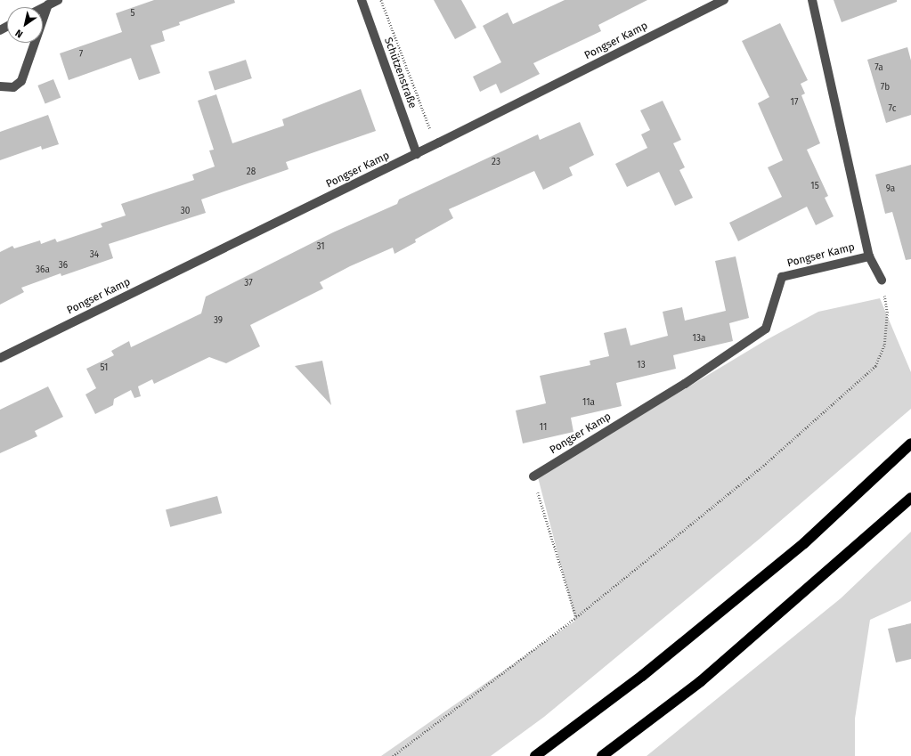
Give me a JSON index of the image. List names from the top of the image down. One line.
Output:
{"streets":{"street":["Pongser Kamp","Schützenstraße"]},"crossings":[["Pongser Kamp","Schützenstraße"]],"house_numbers":["5","7","7a","7b","17","7c","23","28","15","9a","30","31","34","36","36a","37","39","13a","13","51","11a","11"],"north":"bottom left"}
